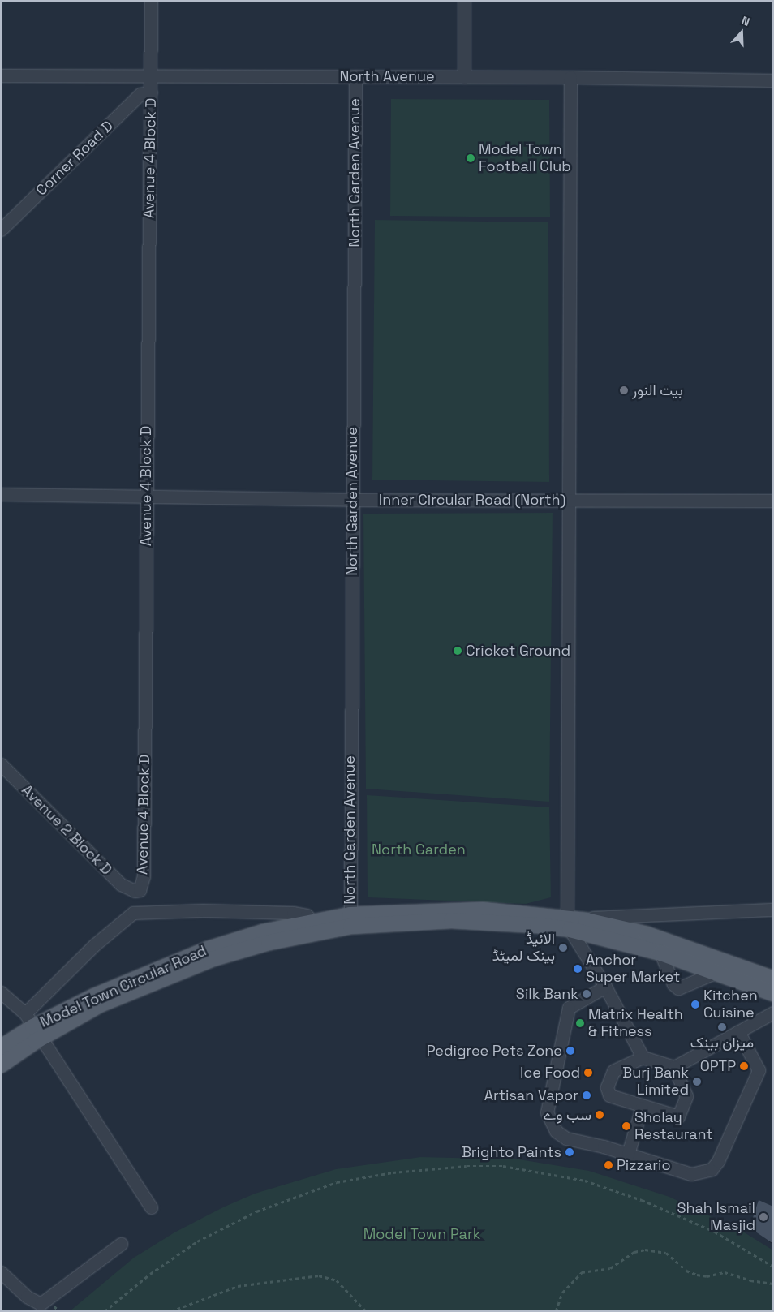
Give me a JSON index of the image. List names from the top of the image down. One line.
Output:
{"streets":{"main road":["Model Town Circular Road"],"street":["North Avenue","Corner Road D","Avenue 4 Block D","North Garden Avenue","Inner Circular Road (North)","Avenue 2 Block D"]},"crossings":[["North Avenue","Avenue 4 Block D"],["North Avenue","North Garden Avenue"],["Corner Road D","Avenue 4 Block D"],["Avenue 4 Block D","Inner Circular Road (North)"],["Avenue 4 Block D","Avenue 2 Block D"],["North Garden Avenue","Inner Circular Road (North)"],["North Garden Avenue","Model Town Circular Road"]],"parks":["North Garden","Model Town Park"],"places":["Model Town Football Club","بیت النور","Cricket Ground","الائیڈ بینک لمیٹڈ","Anchor Super Market","Silk Bank","Kitchen Cuisine","Matrix Health & Fitness","میزان بینک","Pedigree Pets Zone","OPTP","Ice Food","Burj Bank Limited","Artisan Vapor","سب وے","Sholay Restaurant","Brighto Paints","Pizzario","Shah Ismail Masjid"],"north":"top"}
